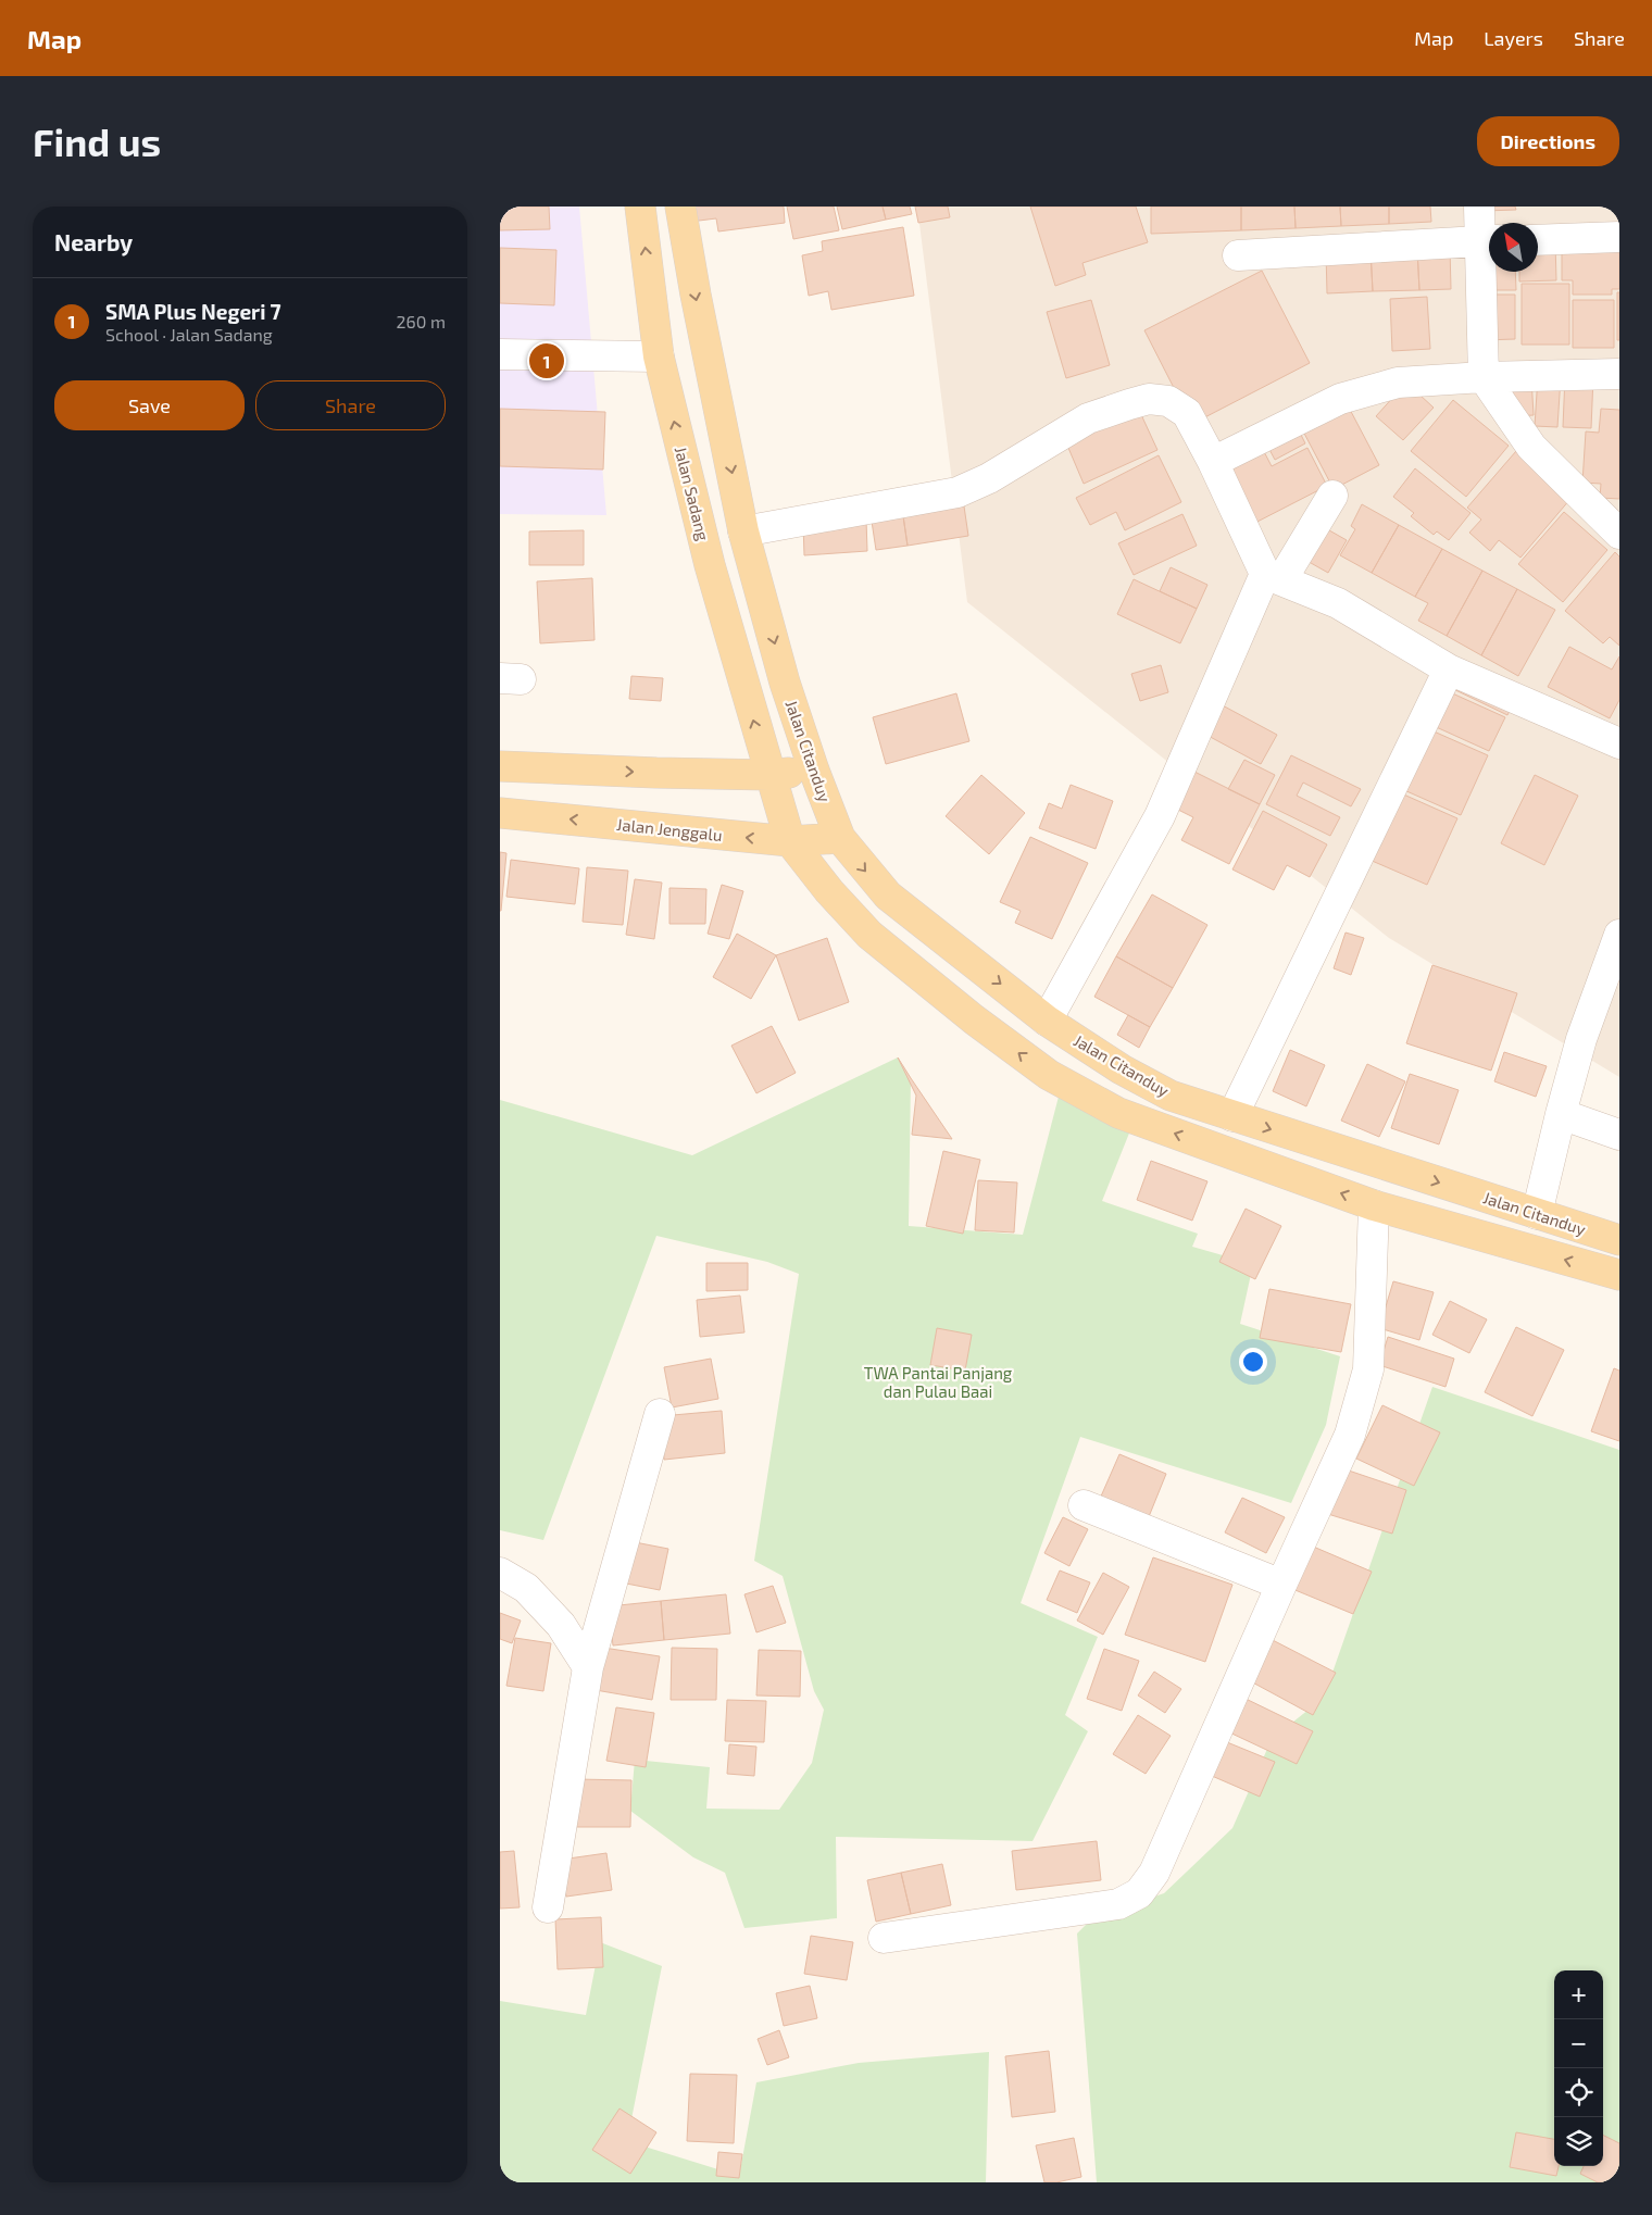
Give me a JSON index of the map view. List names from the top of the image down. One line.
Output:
{"streets":{"main road":["Jalan Sadang","Jalan Citanduy","Jalan Jenggalu"]},"crossings":[["Jalan Citanduy","Jalan Jenggalu"]],"one_way":["Jalan Sadang"],"parks":["TWA Pantai Panjang dan Pulau Baai"],"north":"top left","page":{"header":"Map","nav":["Map","Layers","Share"],"buttons":["Directions",["Save","Share"]],"title":"Find us","heading":"Nearby","list":[{"mark":"1","name":"SMA Plus Negeri 7","note":"School · Jalan Sadang","value":"260 m"}],"pins":"1","map_buttons":["+","−"]}}
